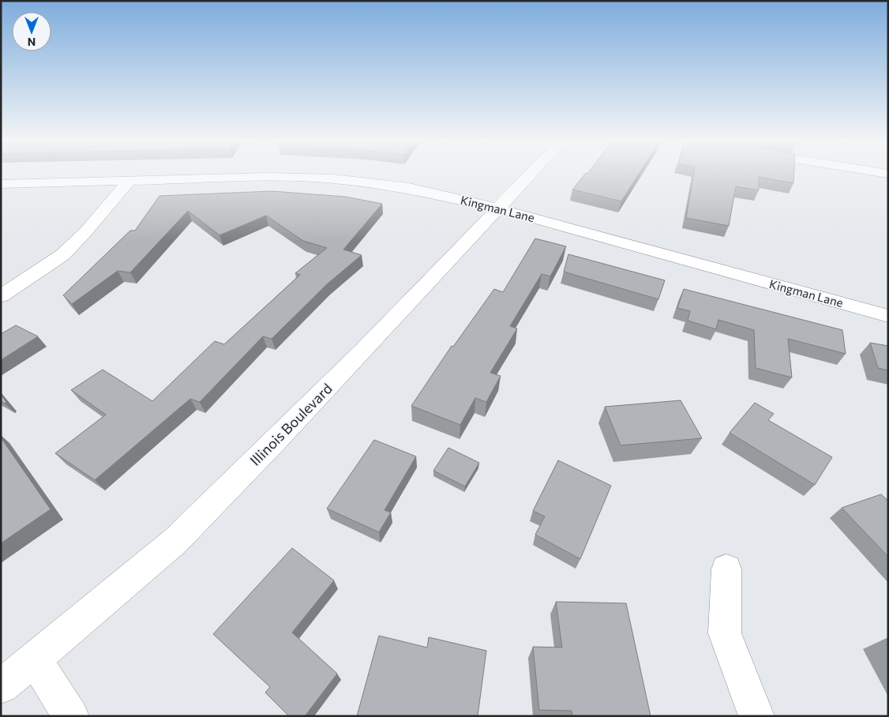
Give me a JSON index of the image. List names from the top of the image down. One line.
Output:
{"streets":{"street":["Kingman Lane","Illinois Boulevard"]},"crossings":[["Kingman Lane","Illinois Boulevard"]],"north":"bottom"}
